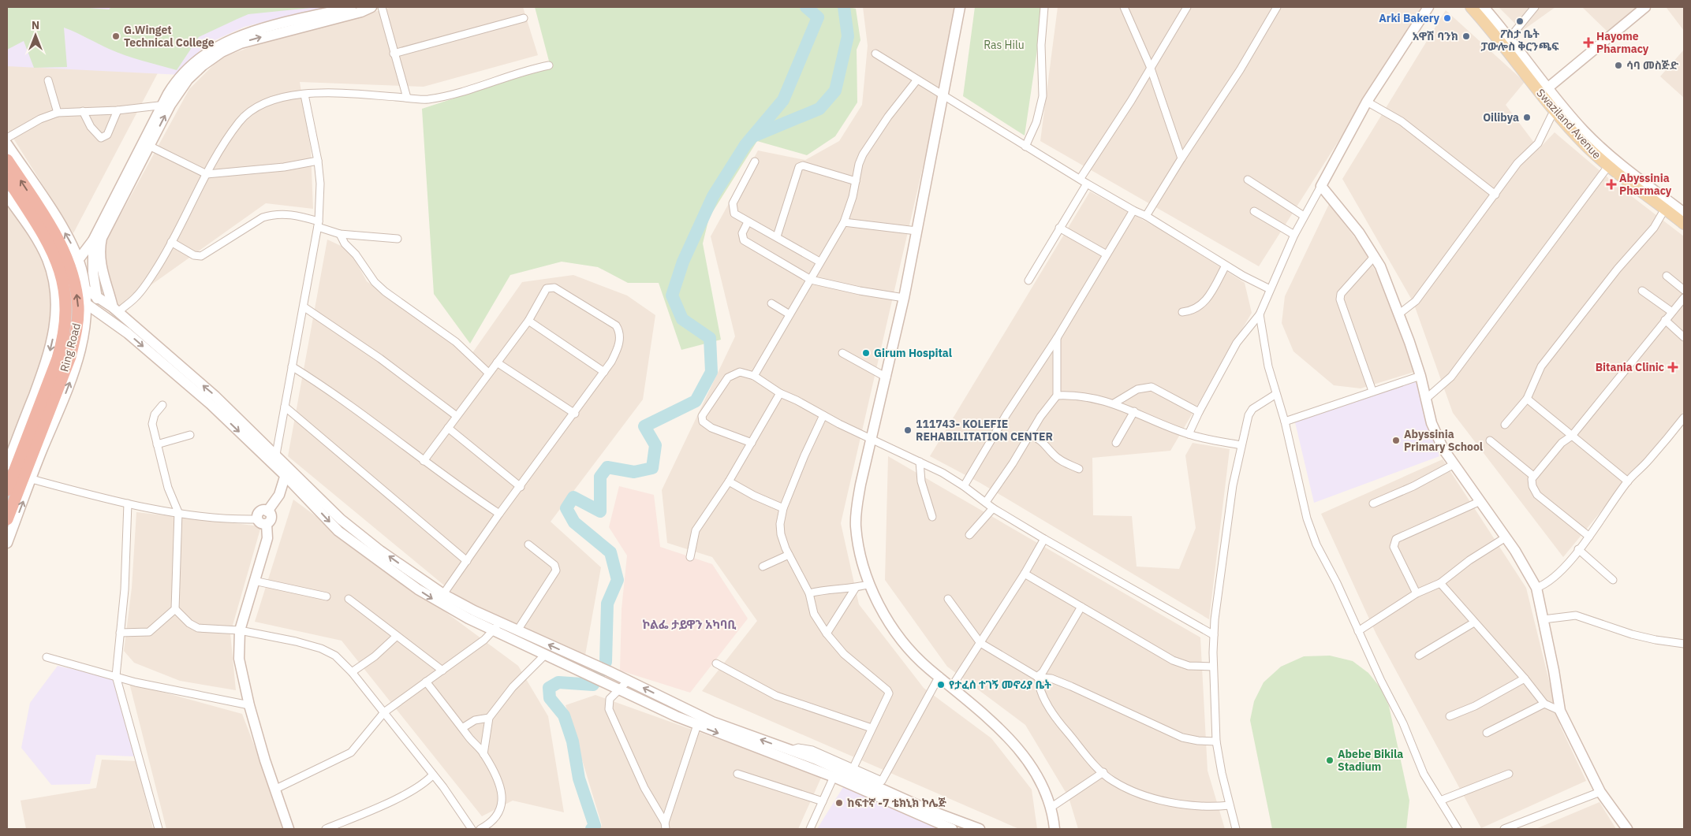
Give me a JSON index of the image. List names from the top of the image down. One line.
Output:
{"streets":{"highway":["Ring Road"],"main road":["Swaziland Avenue"]},"districts":["ኮልፌ ታይዋን አካባቢ"],"parks":["Ras Hilu"],"places":{"other":["Arki Bakery","ፖስታ ቤት ፓውሎስ ቅርንጫፍ","G.Winget Technical College","አዋሽ ባንክ","ሳባ መስጅድ","Oilibya","Girum Hospital","111743- KOLEFIE REHABILITATION CENTER","Abyssinia Primary School","የታፈሰ ተገኝ መኖሪያ ቤት","Abebe Bikila Stadium","ከፍተኛ -7 ቴክኒክ ኮሌጅ"],"health":["Hayome Pharmacy","Abyssinia Pharmacy","Bitania Clinic"]},"north":"top"}
